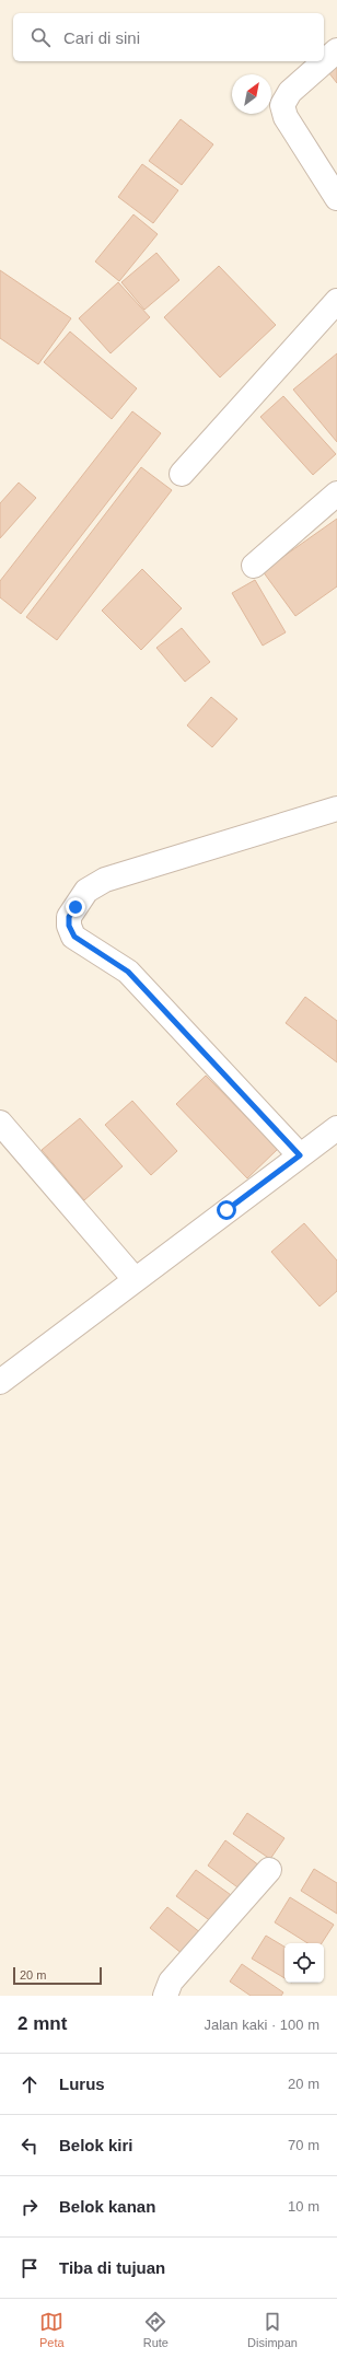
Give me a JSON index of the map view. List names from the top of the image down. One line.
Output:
{"scale_bar":"20 m","north":"top right","page":{"search":"Cari di sini","scale":"20 m","heading":["2 mnt","Jalan kaki · 100 m"],"list":[["Lurus","20 m"],["Belok kiri","70 m"],["Belok kanan","10 m"],"Tiba di tujuan"],"nav":["Peta","Rute","Disimpan"]}}
